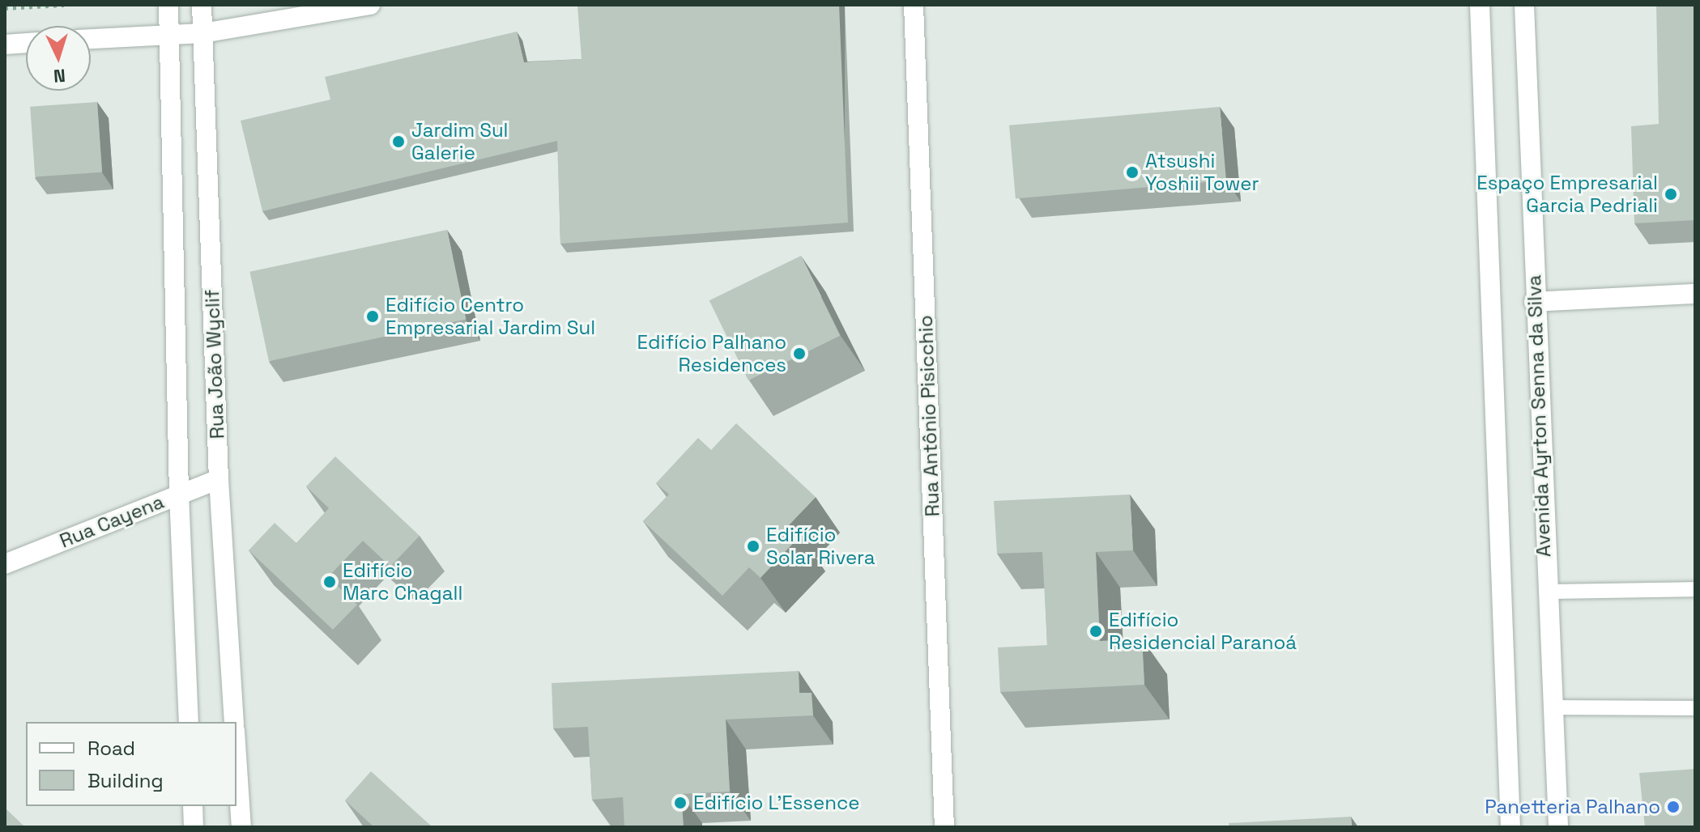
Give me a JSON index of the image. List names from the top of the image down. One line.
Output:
{"streets":{"street":["Rua João Wyclif","Rua Antônio Pisicchio","Avenida Ayrton Senna da Silva","Rua Cayena"]},"crossings":[["Rua João Wyclif","Rua Cayena"]],"places":["Jardim Sul Galerie","Atsushi Yoshii Tower","Espaço Empresarial Garcia Pedriali","Edifício Centro Empresarial Jardim Sul","Edifício Palhano Residences","Edifício Solar Rivera","Edifício Marc Chagall","Edifício Residencial Paranoá","Edifício L'Essence","Panetteria Palhano"],"legend":["Road","Building"],"north":"bottom"}
